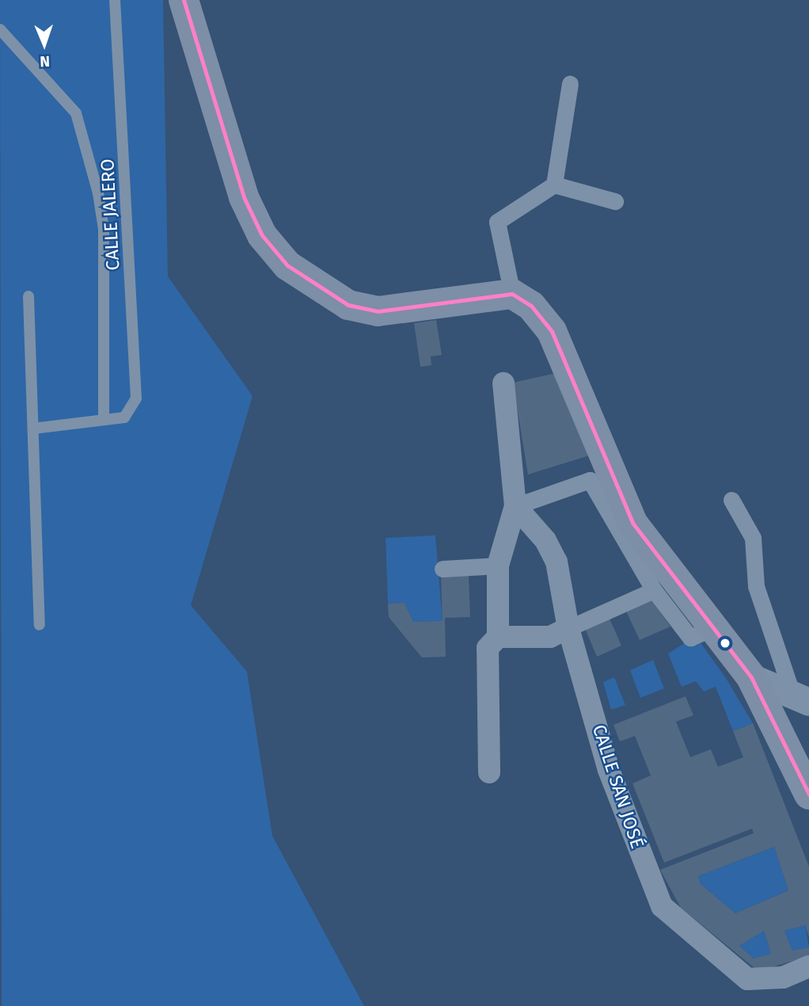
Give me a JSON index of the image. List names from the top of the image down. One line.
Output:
{"streets":{"street":["CALLE SAN JOSÉ"],"lane":["CALLE JALERO"]},"north":"bottom"}
